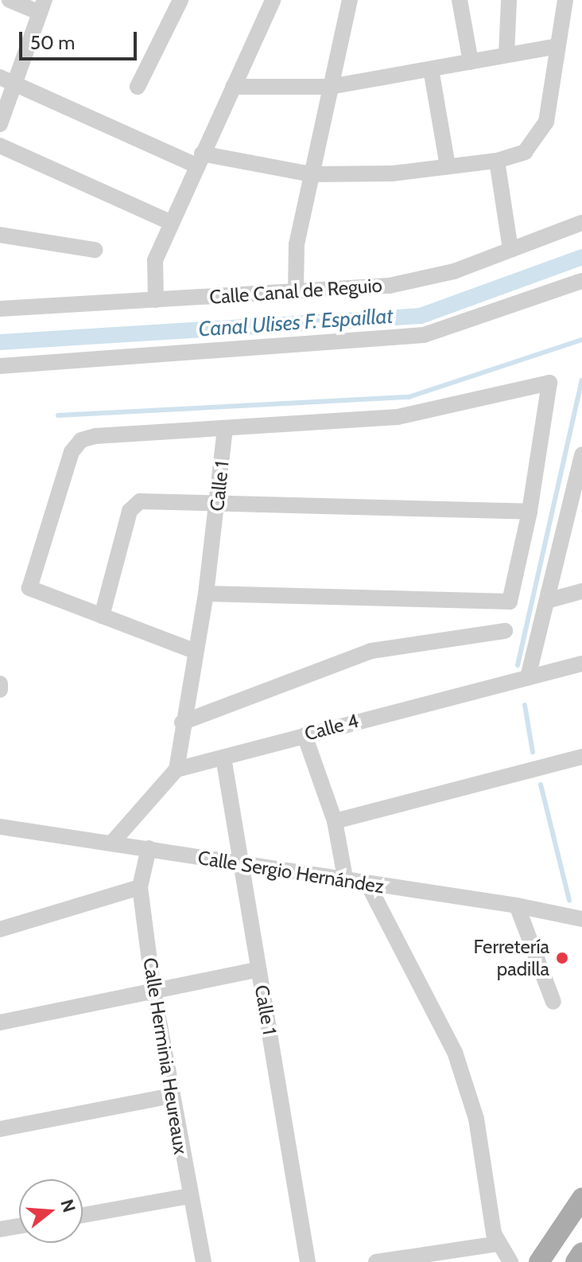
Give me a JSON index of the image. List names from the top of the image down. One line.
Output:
{"streets":{"street":["Calle Canal de Reguio","Calle 1","Calle 4","Calle Sergio Hernández","Calle Herminia Heureaux"]},"crossings":[["Calle 1","Calle 4"],["Calle 1","Calle Sergio Hernández"],["Calle Sergio Hernández","Calle Herminia Heureaux"]],"water":["Canal Ulises F. Espaillat"],"places":["Ferretería padilla"],"scale_bar":"50 m","north":"right"}
